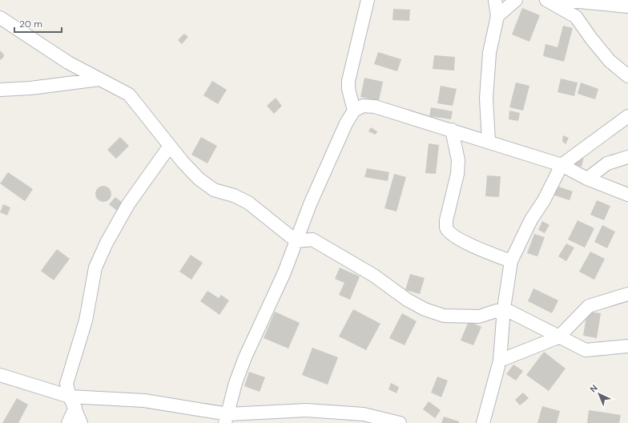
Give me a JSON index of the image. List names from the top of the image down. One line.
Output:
{"scale_bar":"20 m","north":"top left"}
